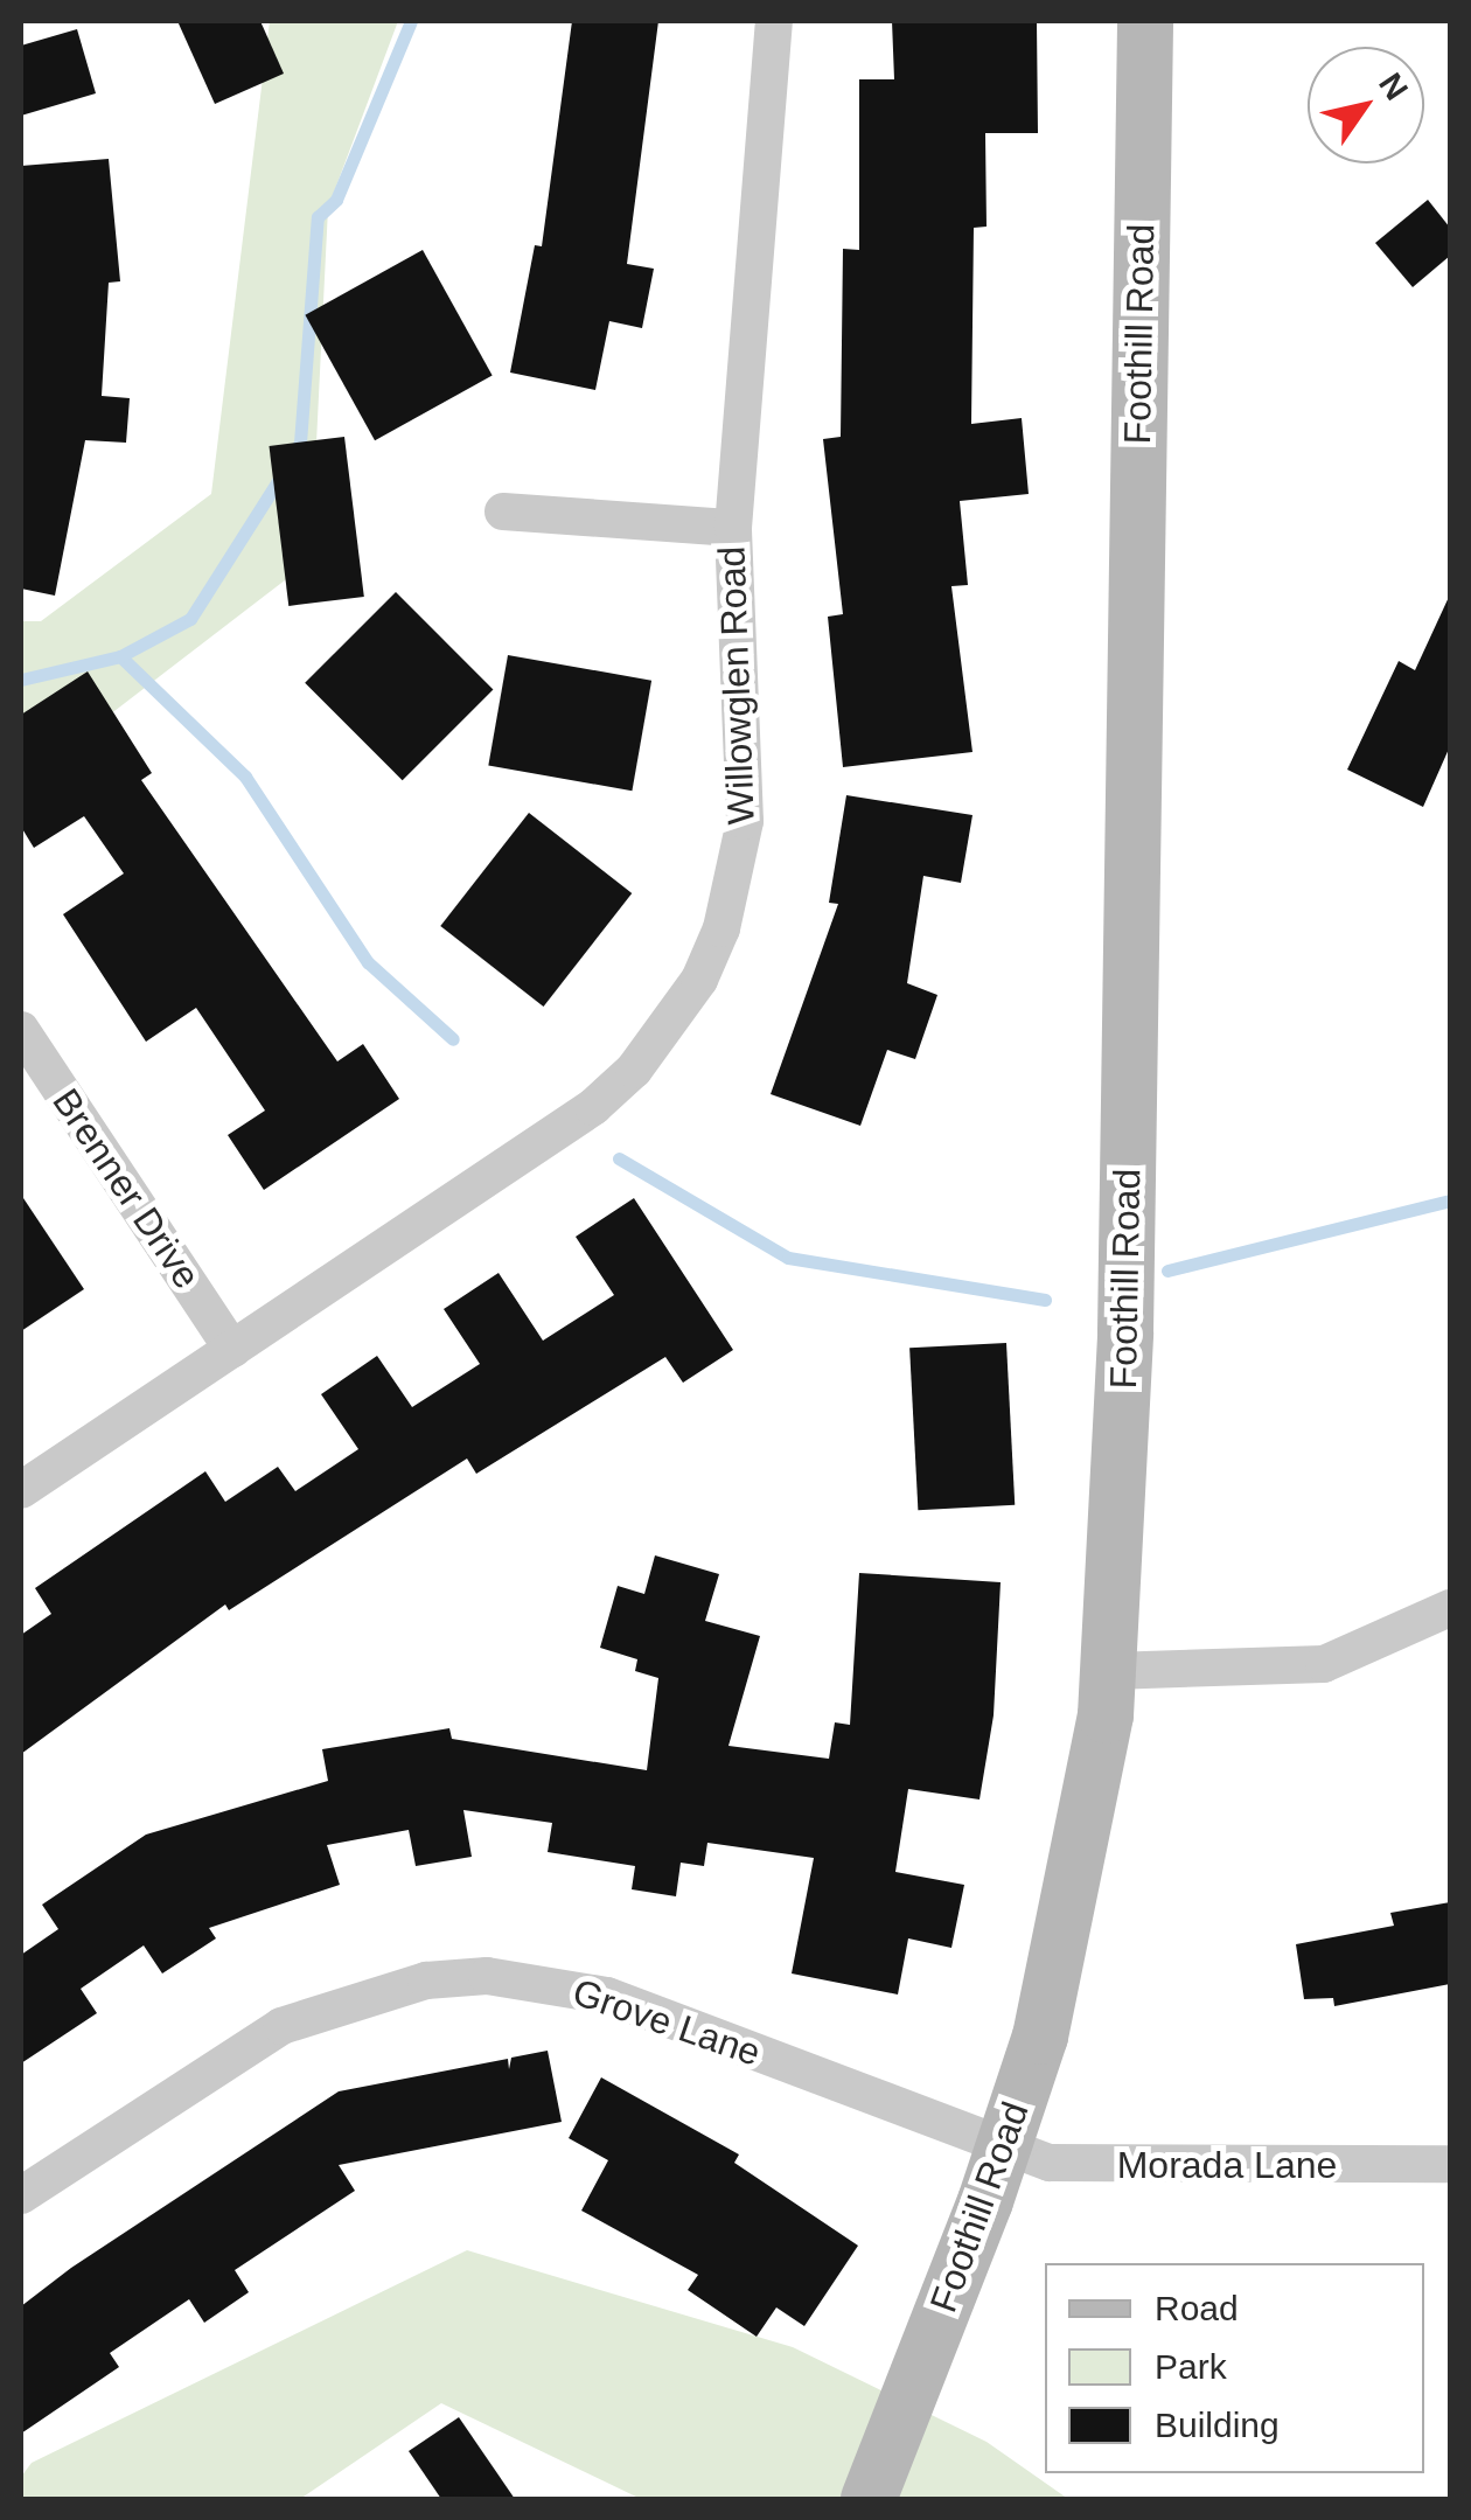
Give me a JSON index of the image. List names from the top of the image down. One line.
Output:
{"streets":{"main road":["Foothill Road"],"street":["Willowglen Road","Brenner Drive","Grove Lane","Morada Lane"]},"crossings":[["Foothill Road","Grove Lane"],["Foothill Road","Morada Lane"],["Willowglen Road","Brenner Drive"],["Grove Lane","Morada Lane"]],"legend":["Road","Park","Building"],"north":"top right"}
